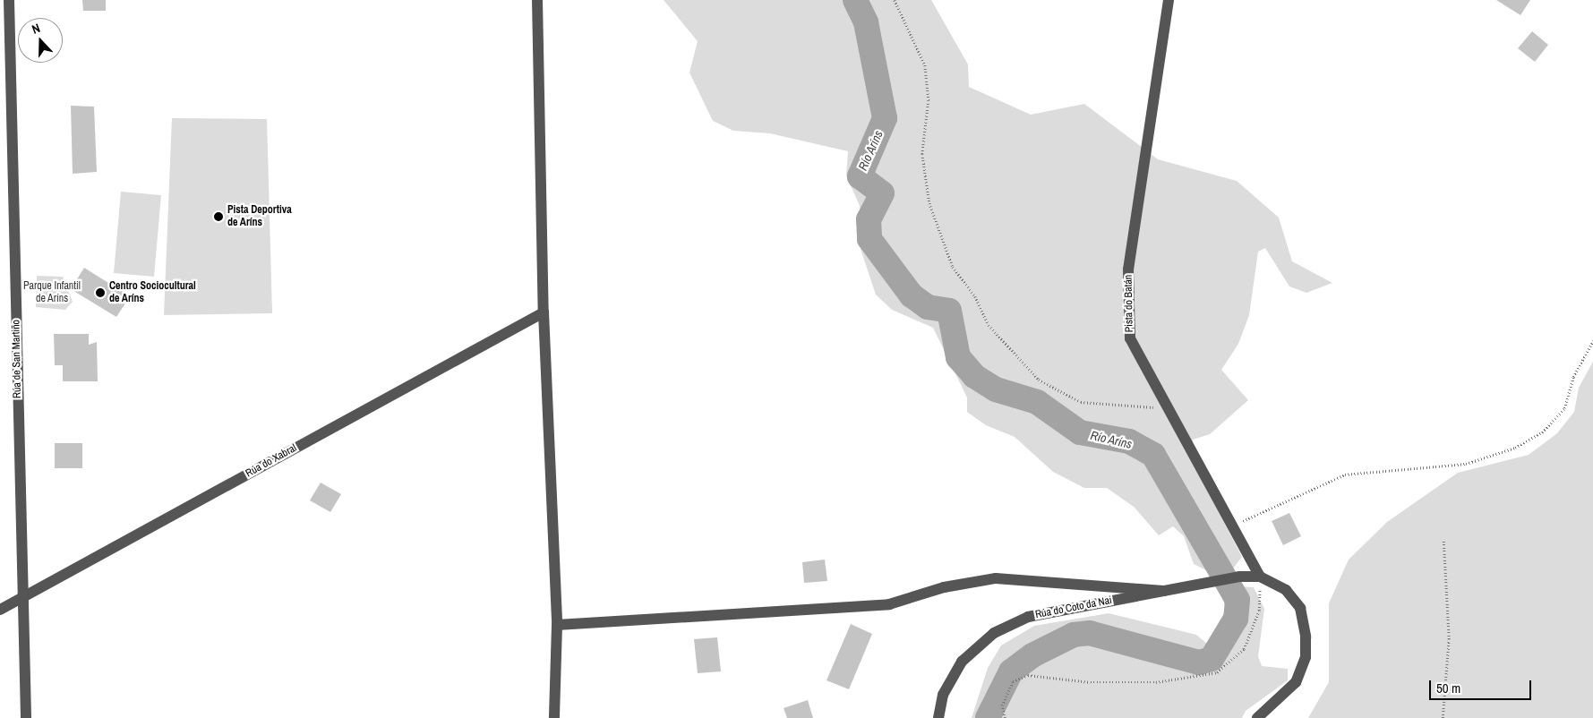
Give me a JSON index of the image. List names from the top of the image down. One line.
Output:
{"streets":{"street":["Pista do Batán","Rúa de San Martiño","Rúa do Xabral","Rúa do Coto da Nai"]},"crossings":[["Pista do Batán","Rúa do Coto da Nai"],["Rúa de San Martiño","Rúa do Xabral"]],"water":["Río Aríns"],"parks":["Parque Infantil de Aríns"],"places":["Pista Deportiva de Aríns","Centro Sociocultural de Aríns"],"scale_bar":"50 m","north":"top"}
